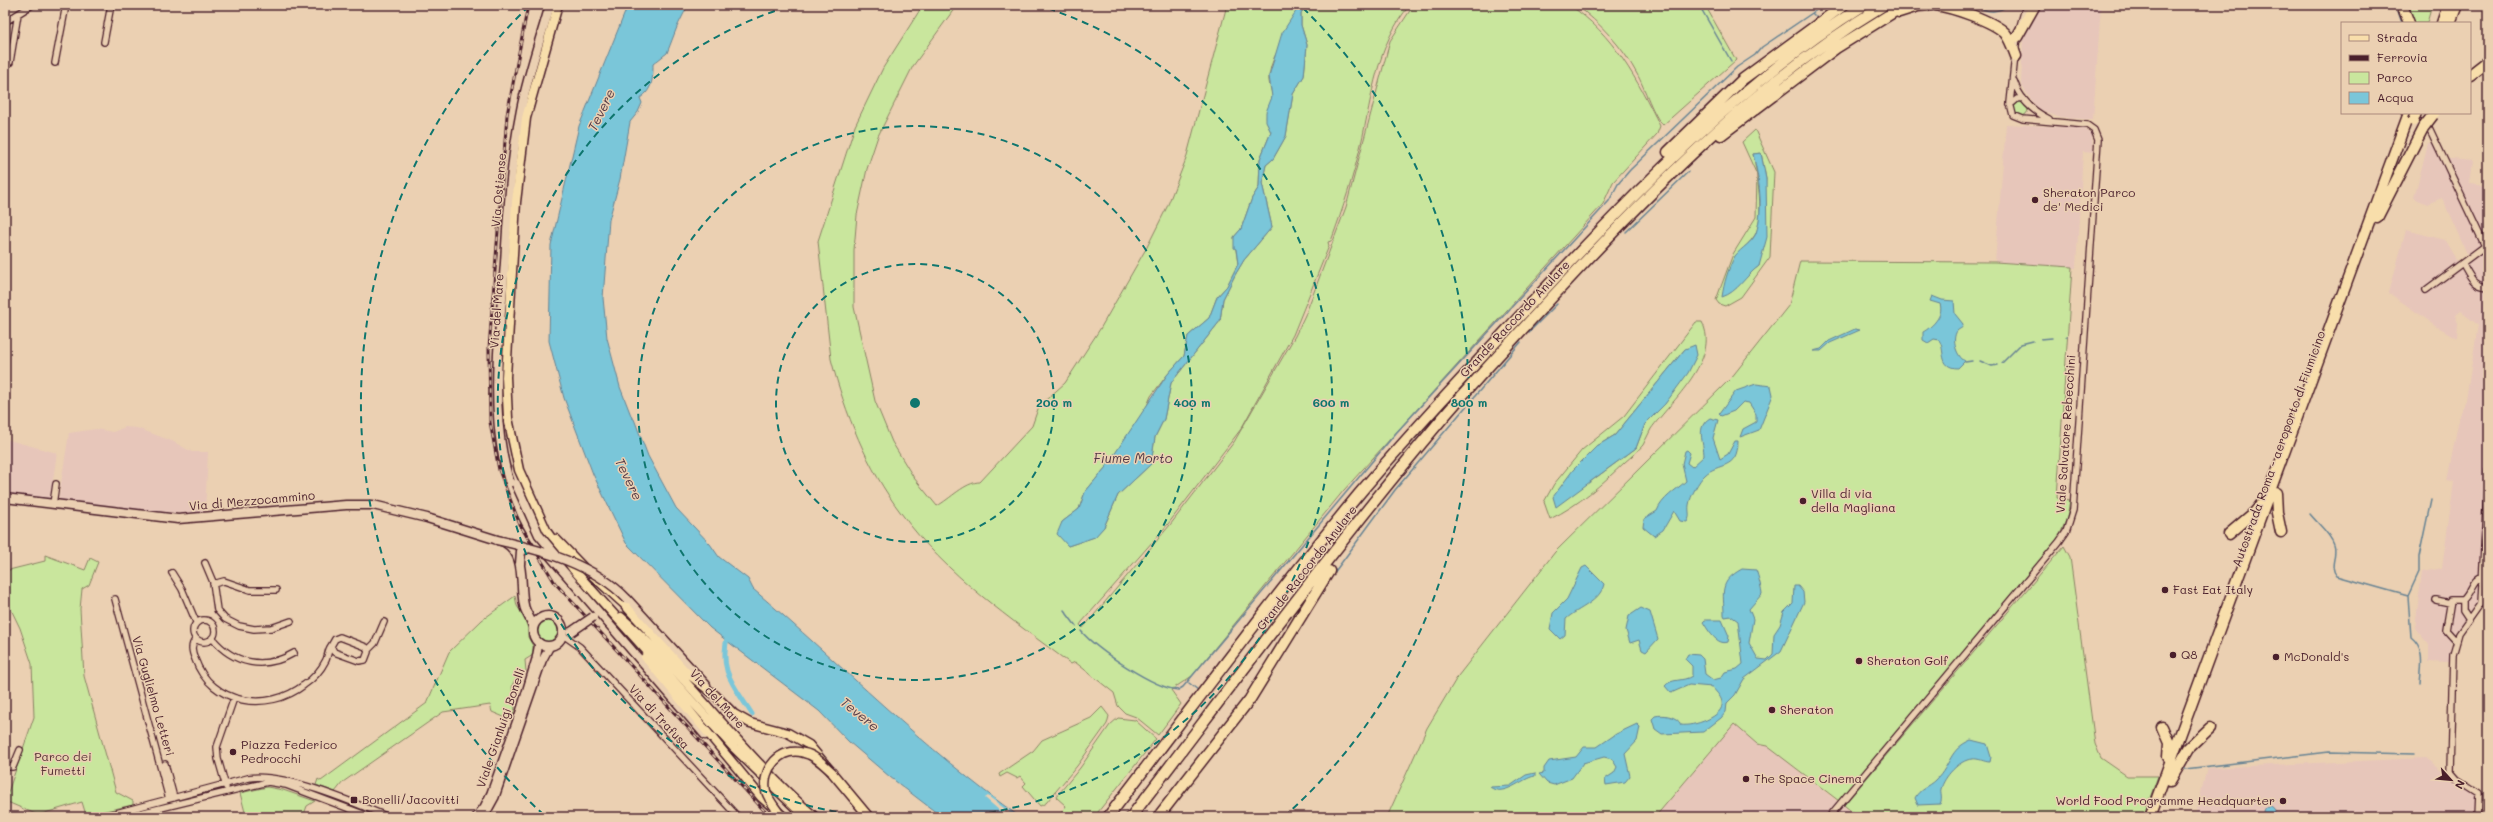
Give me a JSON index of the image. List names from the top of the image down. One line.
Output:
{"streets":{"highway":["Grande Raccordo Anulare","Autostrada Roma - aeroporto di Fiumicino"],"main road":["Via Ostiense","Via del Mare","Via di Mezzocammino"],"street":["Viale Salvatore Rebecchini","Via Guglielmo Letteri","Via di Trafusa","Viale Gianluigi Bonelli"]},"crossings":[["Via di Mezzocammino","Via di Trafusa"],["Via di Mezzocammino","Viale Gianluigi Bonelli"],["Via di Trafusa","Viale Gianluigi Bonelli"]],"water":["Tevere","Fiume Morto"],"parks":["Parco dei Fumetti"],"places":{"other":["Sheraton Parco de' Medici","Villa di via della Magliana","Fast Eat Italy","Q8","McDonald's","Sheraton Golf","Sheraton","Piazza Federico Pedrocchi","The Space Cinema","World Food Programme Headquarter"],"transit":["Bonelli/Jacovitti"]},"legend":["Strada","Ferrovia","Parco","Acqua"],"north":"bottom right","rings":["200 m","400 m","600 m","800 m"]}
